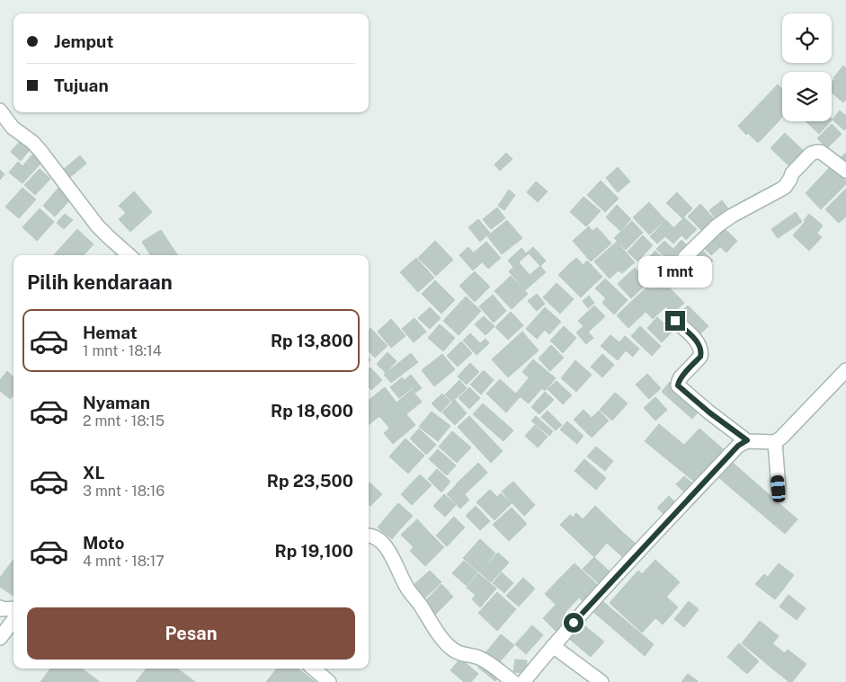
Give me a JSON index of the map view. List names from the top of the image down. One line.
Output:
{"page":{"banner":["Jemput","Tujuan"],"heading":"Pilih kendaraan","bubble":"1 mnt","list":[{"name":"Hemat","note":"1 mnt · 18:14","value":"Rp 13,800"},{"name":"Nyaman","note":"2 mnt · 18:15","value":"Rp 18,600"},{"name":"XL","note":"3 mnt · 18:16","value":"Rp 23,500"},{"name":"Moto","note":"4 mnt · 18:17","value":"Rp 19,100"}],"buttons":"Pesan"}}
